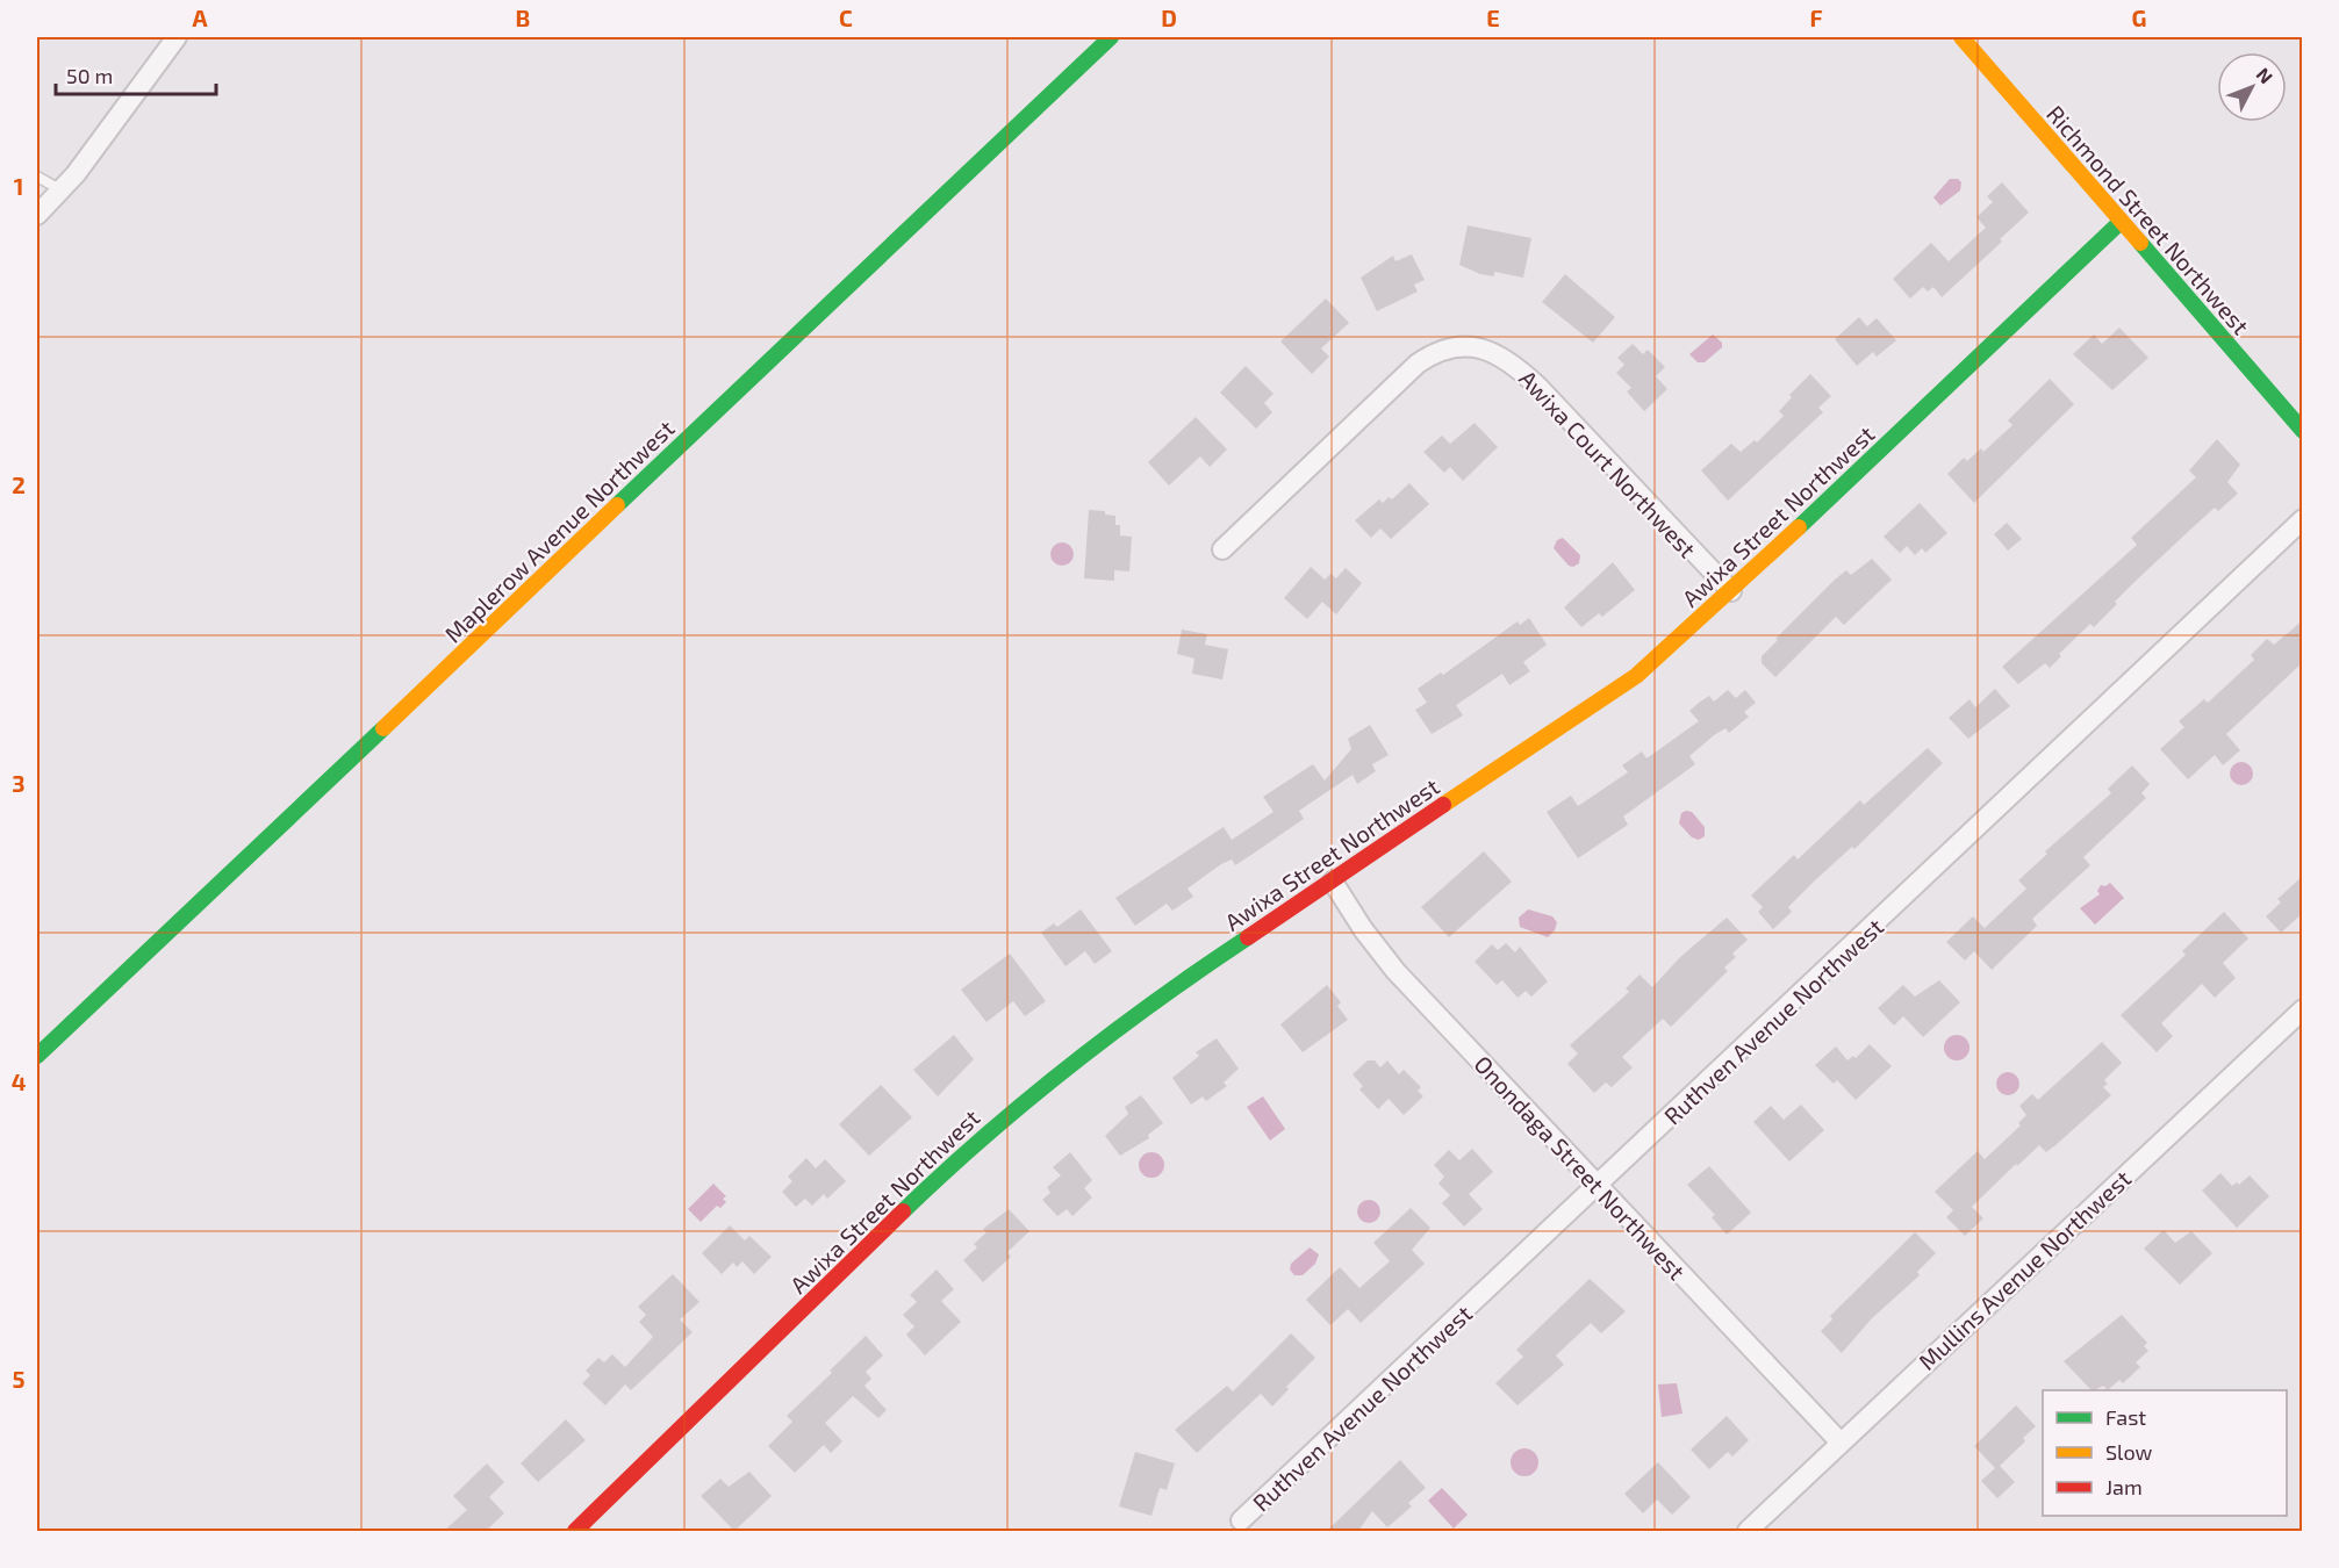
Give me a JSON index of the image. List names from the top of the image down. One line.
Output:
{"streets":{"street":["Richmond Street Northwest","Awixa Court Northwest","Awixa Street Northwest","Maplerow Avenue Northwest","Ruthven Avenue Northwest","Onondaga Street Northwest","Mullins Avenue Northwest"]},"crossings":[["Richmond Street Northwest","Awixa Street Northwest"],["Awixa Court Northwest","Awixa Street Northwest"],["Awixa Street Northwest","Onondaga Street Northwest"],["Ruthven Avenue Northwest","Onondaga Street Northwest"],["Onondaga Street Northwest","Mullins Avenue Northwest"]],"legend":["Fast","Slow","Jam"],"scale_bar":"50 m","north":"top right","grid":{"columns":["A","B","C","D","E","F","G"],"rows":["1","2","3","4","5"]}}
